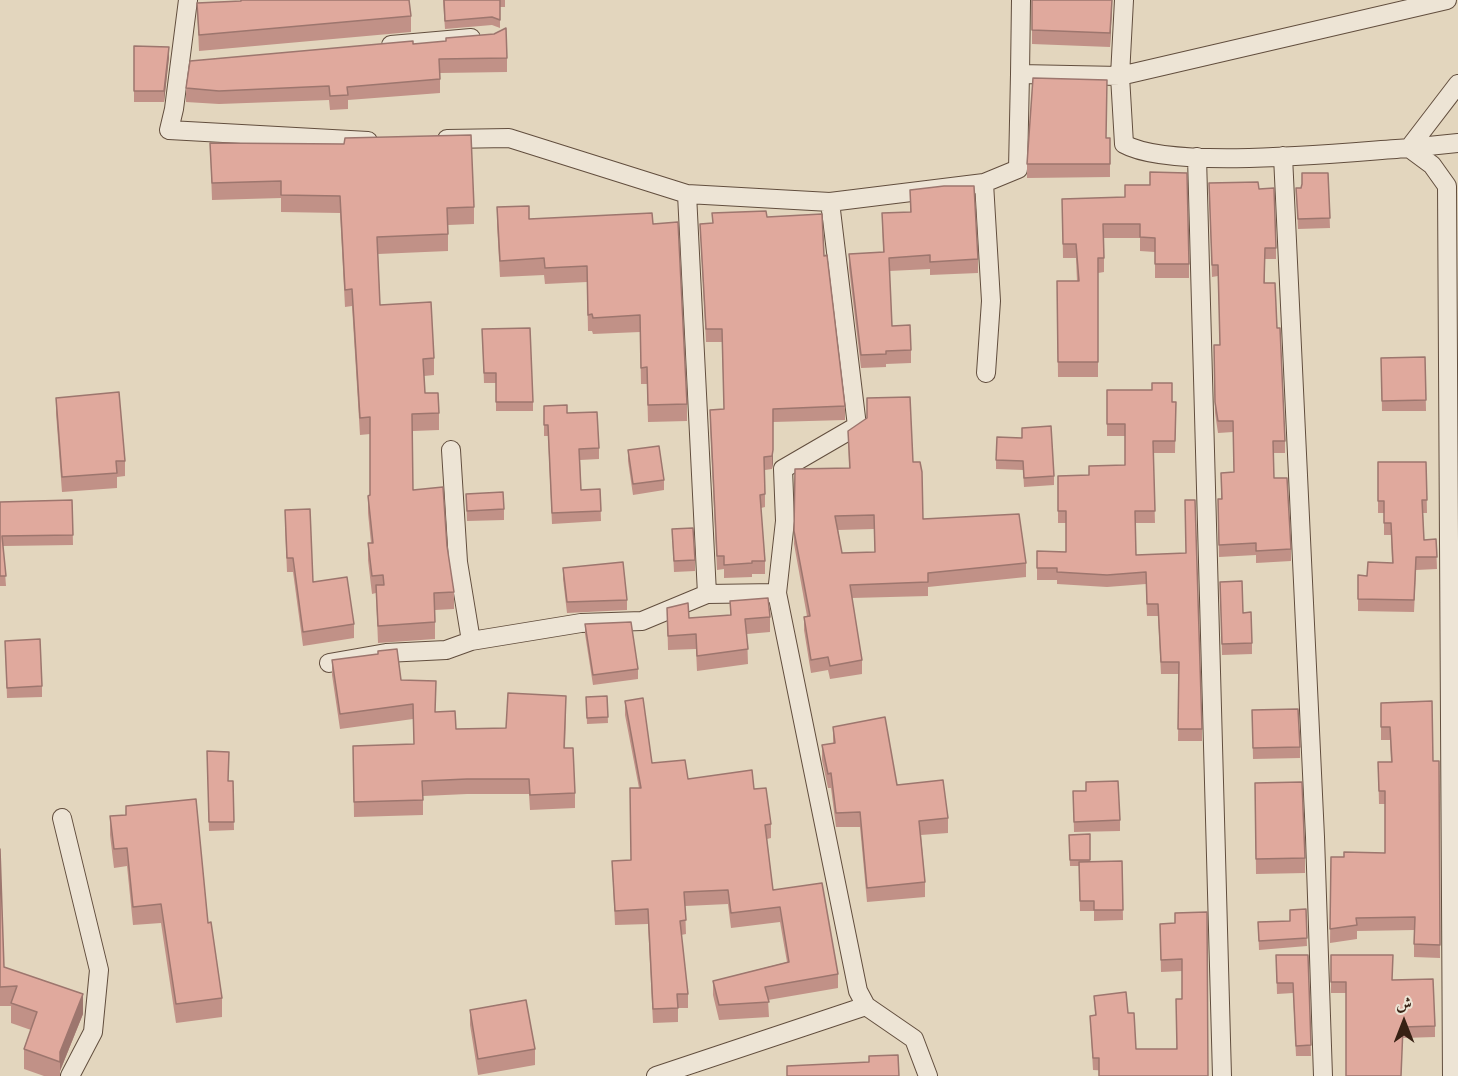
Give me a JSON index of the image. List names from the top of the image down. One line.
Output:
{"north":"top"}
